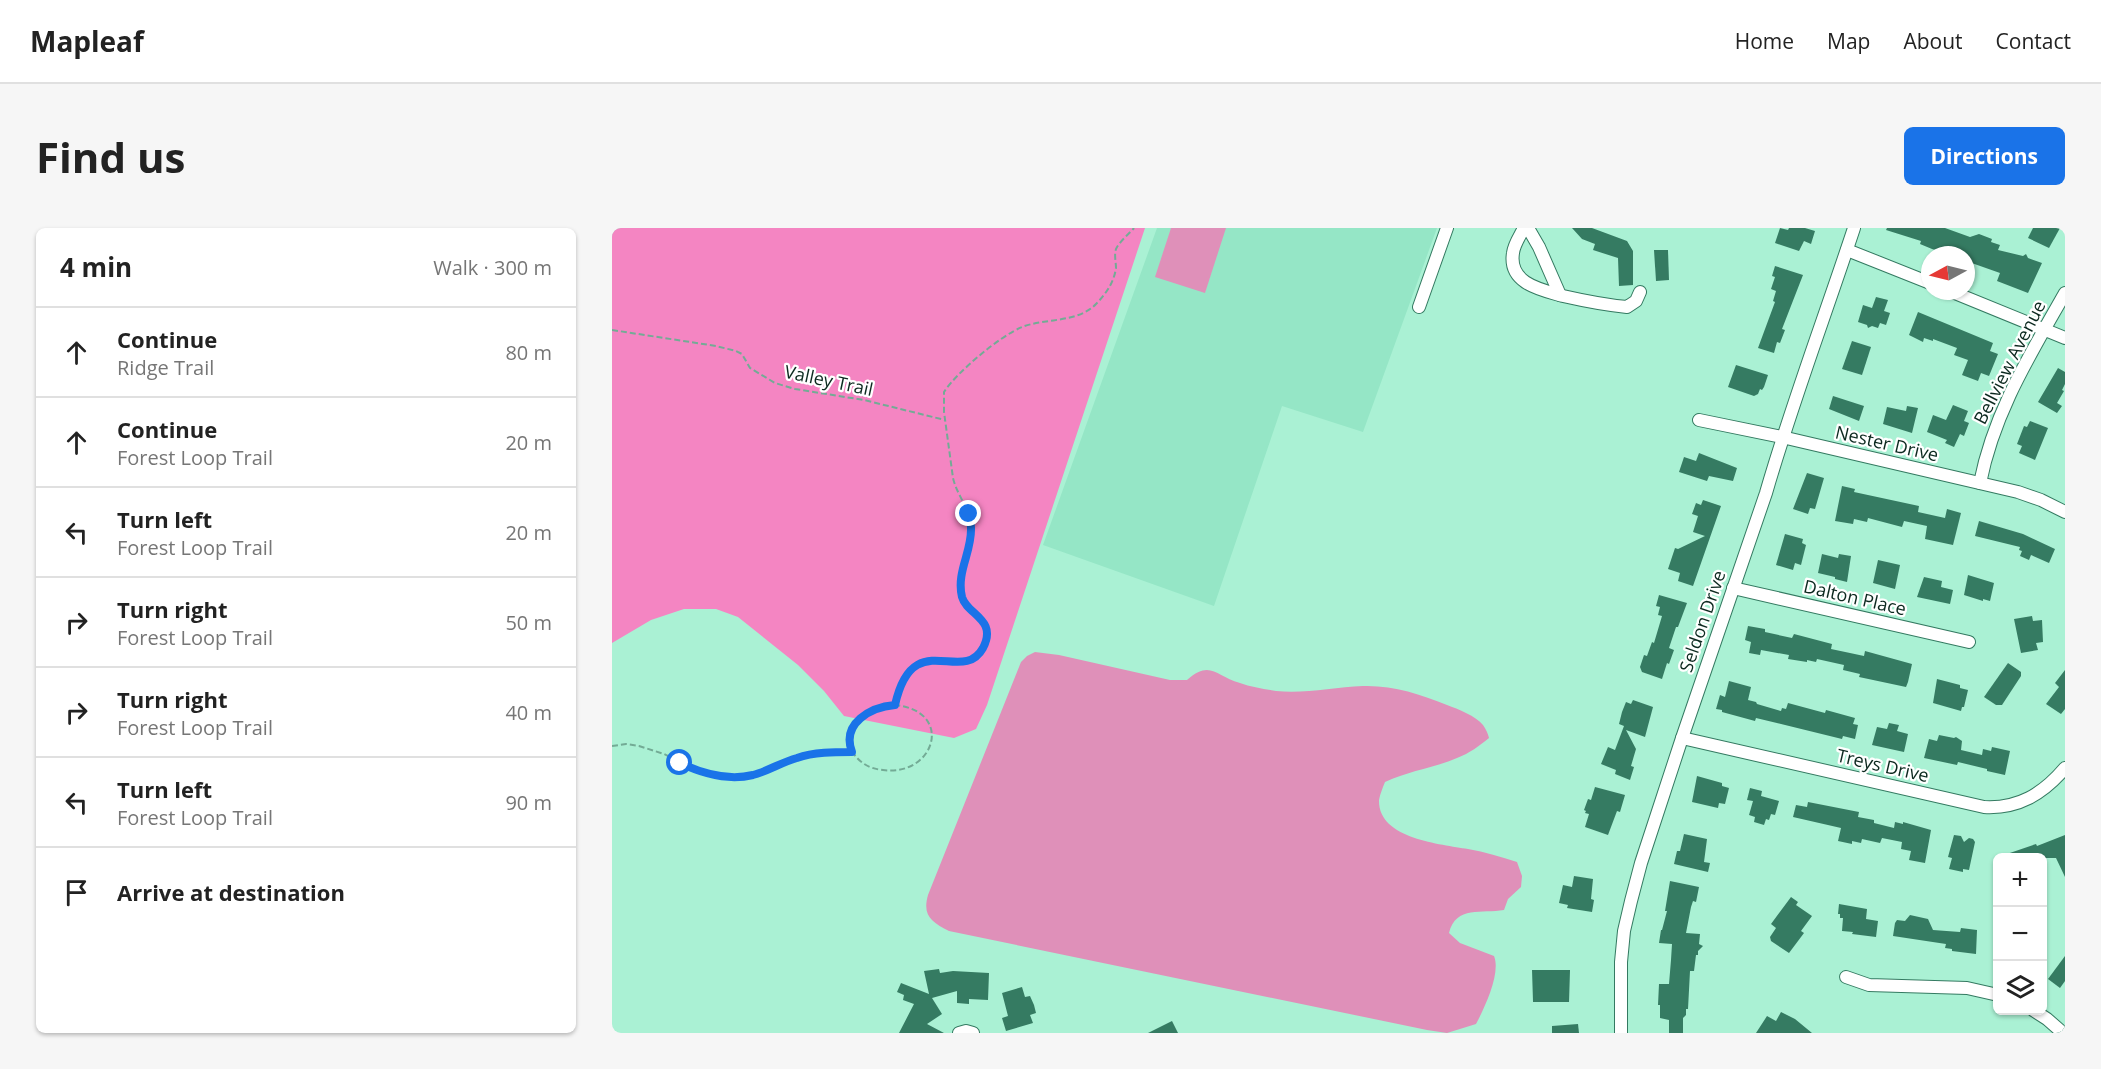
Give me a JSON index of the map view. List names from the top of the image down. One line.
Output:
{"streets":{"street":["Bellview Avenue","Nester Drive","Dalton Place","Seldon Drive","Treys Drive"],"path":["Valley Trail"]},"crossings":[["Bellview Avenue","Nester Drive"],["Nester Drive","Seldon Drive"],["Dalton Place","Seldon Drive"],["Seldon Drive","Treys Drive"]],"north":"left","page":{"header":"Mapleaf","nav":["Home","Map","About","Contact"],"buttons":"Directions","title":"Find us","heading":["4 min","Walk · 300 m"],"list":[["Continue","Ridge Trail","80 m"],["Continue","Forest Loop Trail","20 m"],["Turn left","Forest Loop Trail","20 m"],["Turn right","Forest Loop Trail","50 m"],["Turn right","Forest Loop Trail","40 m"],["Turn left","Forest Loop Trail","90 m"],"Arrive at destination"],"map_buttons":["+","−"]}}
